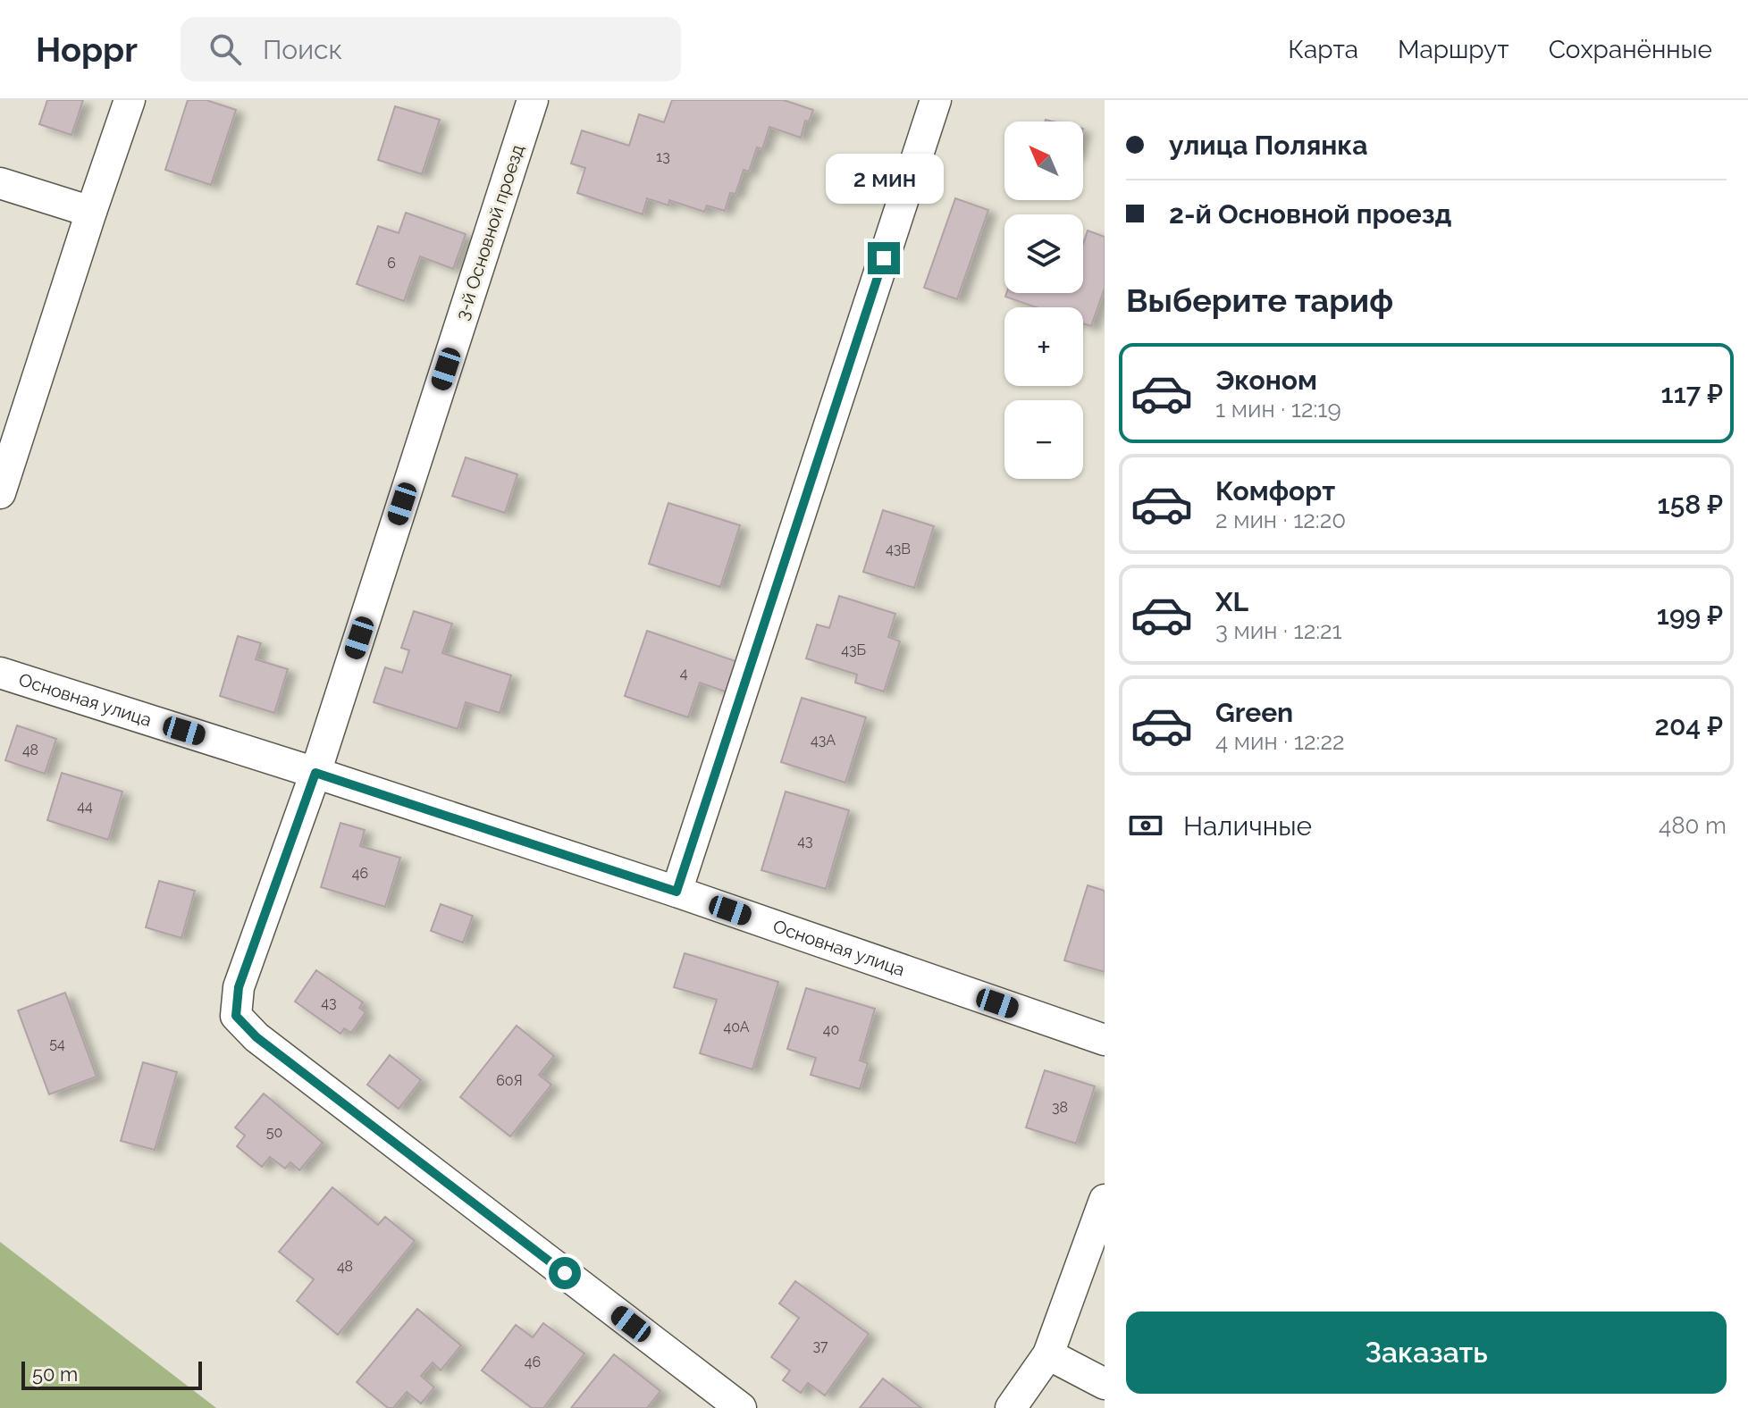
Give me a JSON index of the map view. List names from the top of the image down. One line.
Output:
{"streets":{"street":["3-й Основной проезд","Основная улица"]},"crossings":[["3-й Основной проезд","Основная улица"]],"house_numbers":["13","6","43В","43Б","4","43А","48","44","43","46","43","40А","40","54","60Я","38","50","48","37","46"],"scale_bar":"50 m","north":"top left","page":{"header":"Hoppr","search":"Поиск","nav":["Карта","Маршрут","Сохранённые"],"banner":["улица Полянка","2-й Основной проезд"],"map_buttons":["+","−"],"bubble":"2 мин","heading":"Выберите тариф","list":[{"name":"Эконом","note":"1 мин · 12:19","value":"117 ₽"},{"name":"Комфорт","note":"2 мин · 12:20","value":"158 ₽"},{"name":"XL","note":"3 мин · 12:21","value":"199 ₽"},{"name":"Green","note":"4 мин · 12:22","value":"204 ₽"}],"pay":["Наличные","480 m"],"buttons":"Заказать","scale":"50 m"}}
